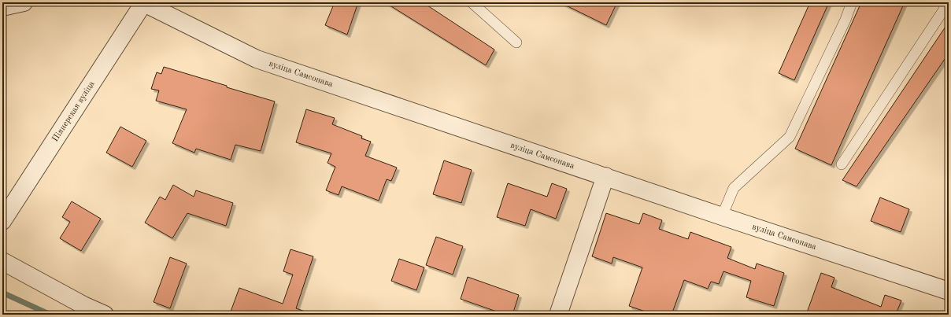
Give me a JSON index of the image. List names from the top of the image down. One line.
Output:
{"streets":{"street":["вуліца Самсонава","Піянерская вуліца"]},"crossings":[["вуліца Самсонава","Піянерская вуліца"]]}
